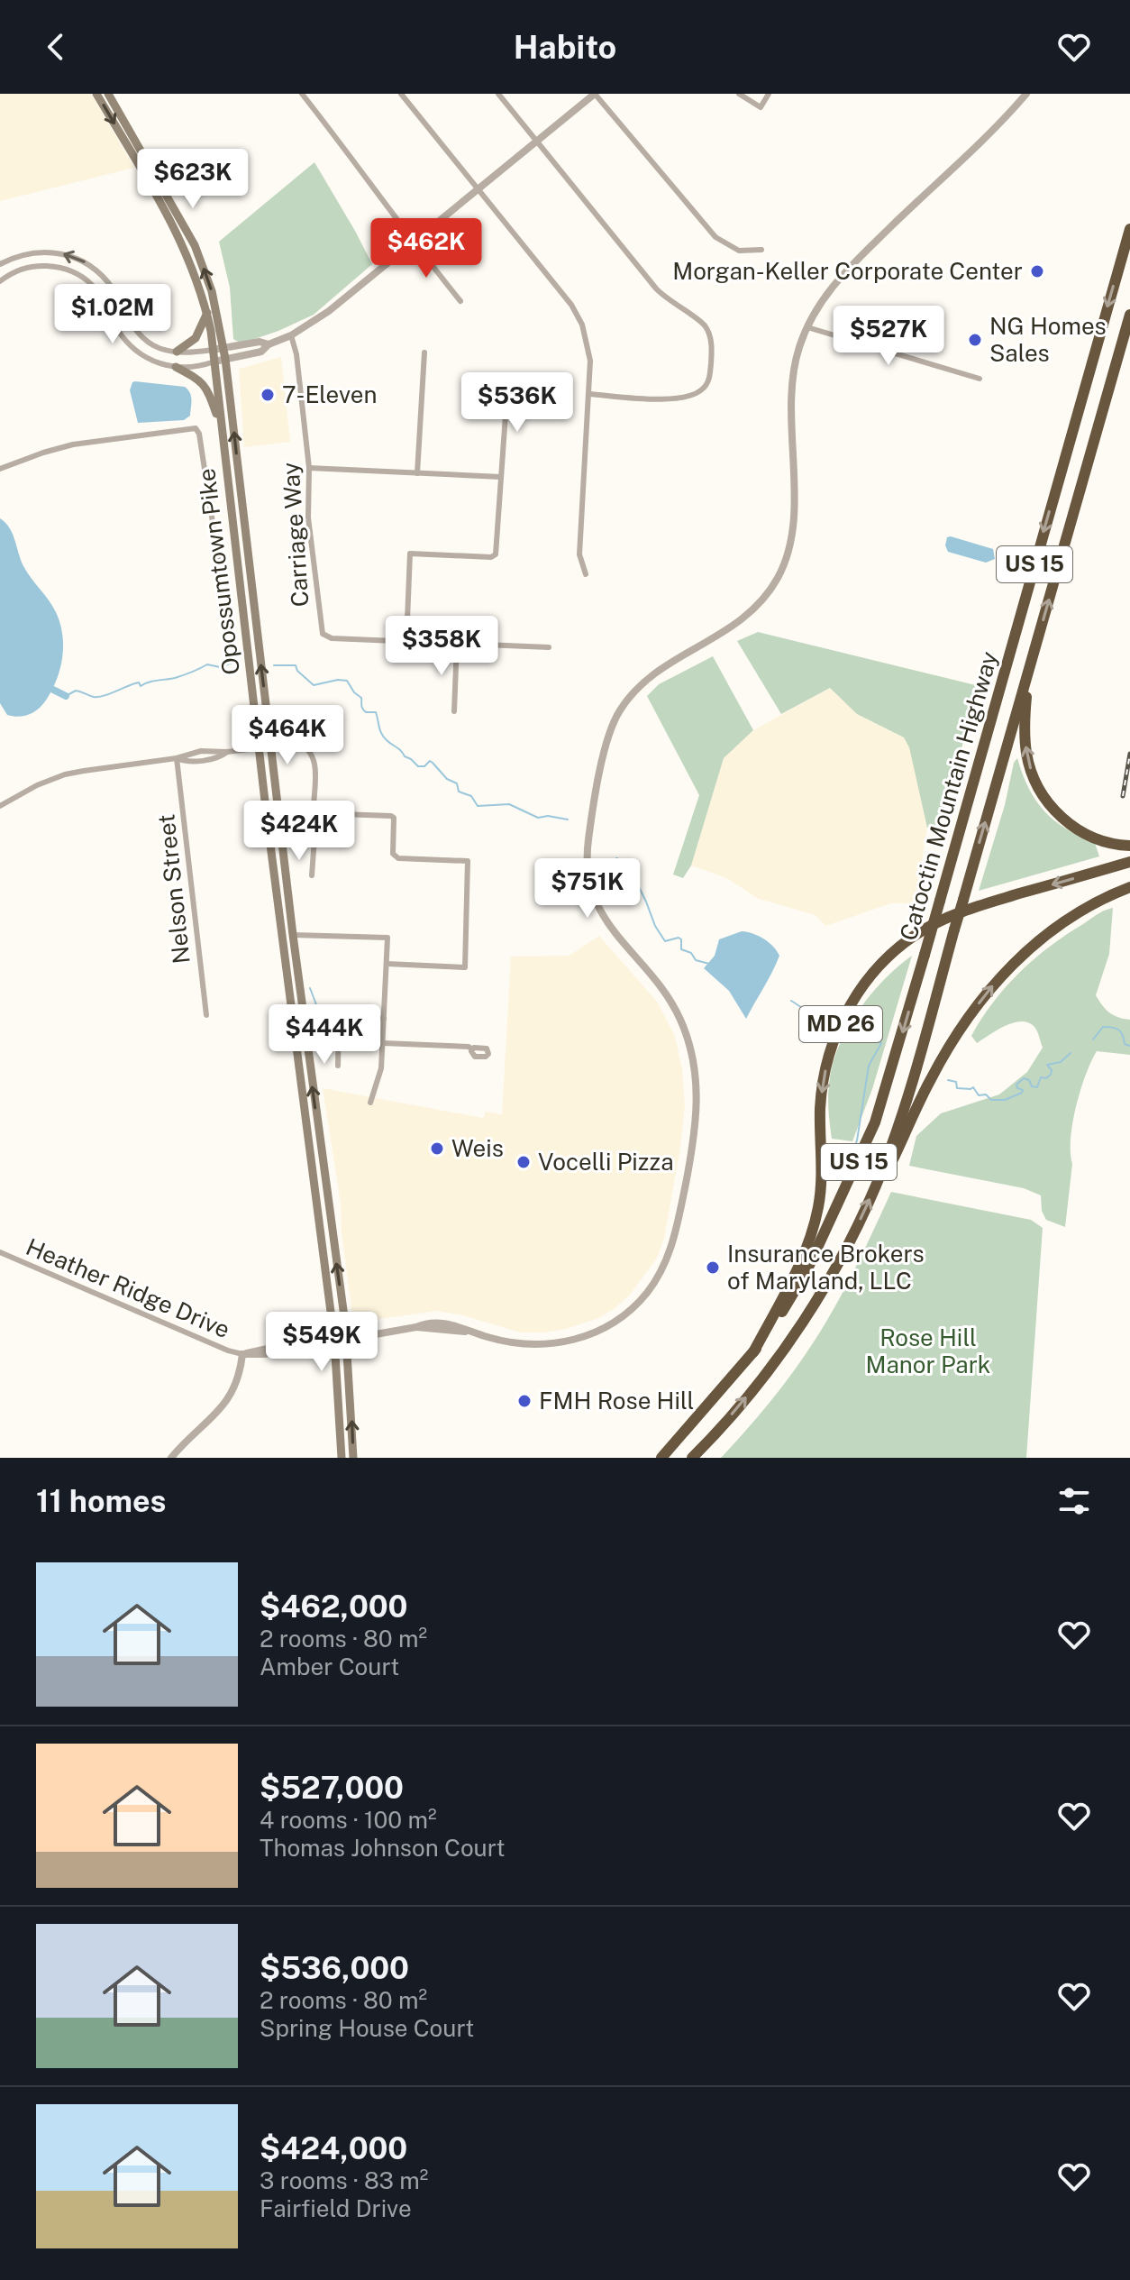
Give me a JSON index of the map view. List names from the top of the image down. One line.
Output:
{"streets":{"highway":["US 15","Catoctin Mountain Highway","MD 26"],"main road":["Opossumtown Pike"],"street":["Carriage Way","Nelson Street","Heather Ridge Drive"]},"crossings":[["US 15","Catoctin Mountain Highway"],["US 15","MD 26"],["Catoctin Mountain Highway","MD 26"]],"parks":["Rose Hill Manor Park"],"places":["Morgan-Keller Corporate Center","NG Homes Sales","7-Eleven","Weis","Vocelli Pizza","Insurance Brokers of Maryland, LLC","FMH Rose Hill"],"page":{"header":"Habito","price":["$623K","$462K","$1.02M","$527K","$536K","$358K","$464K","$424K","$751K","$444K","$549K"],"heading":"11 homes","list":[{"name":"$462,000","note":"2 rooms · 80 m² · Amber Court"},{"name":"$527,000","note":"4 rooms · 100 m² · Thomas Johnson Court"},{"name":"$536,000","note":"2 rooms · 80 m² · Spring House Court"},{"name":"$424,000","note":"3 rooms · 83 m² · Fairfield Drive"}]}}
